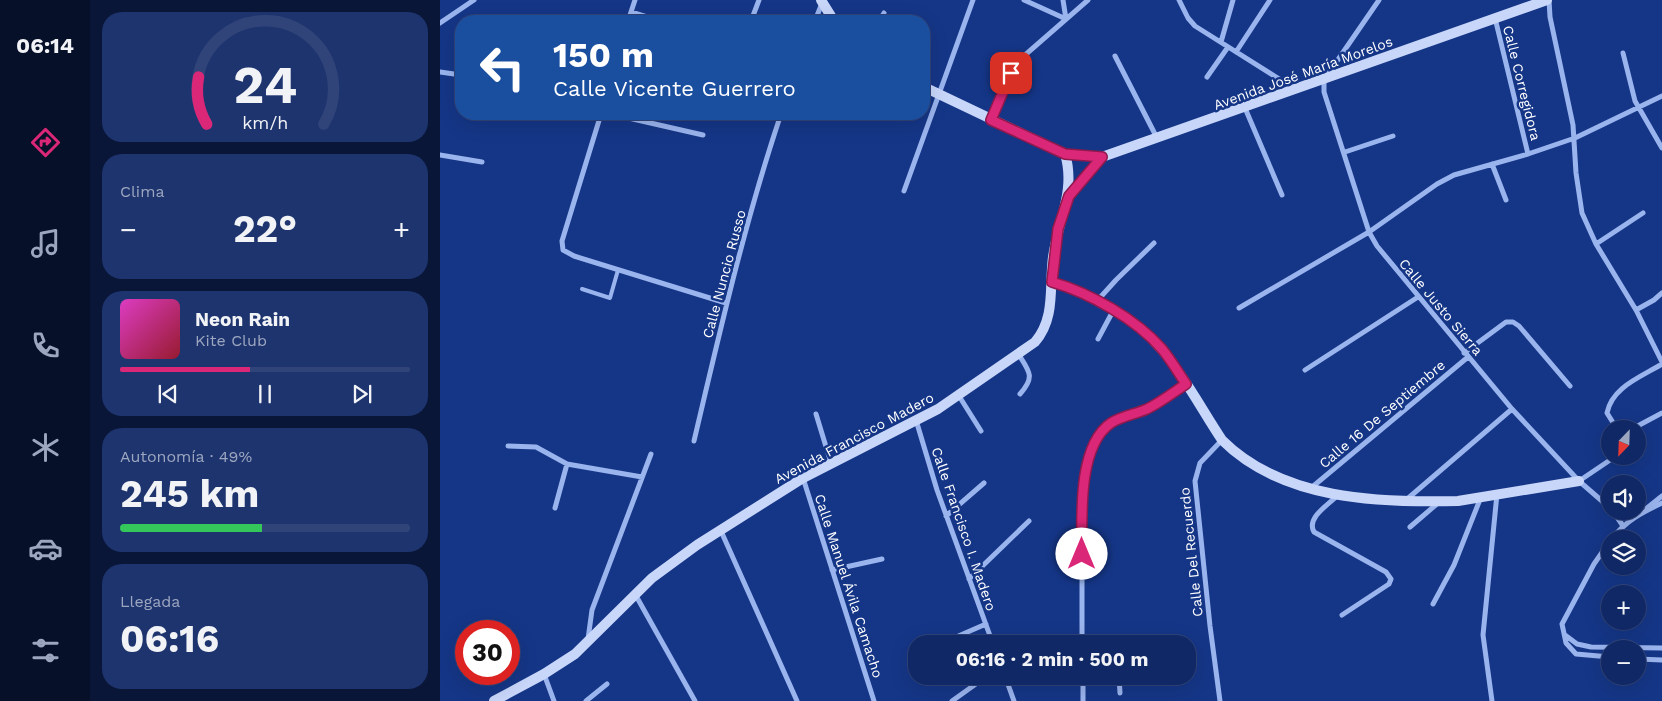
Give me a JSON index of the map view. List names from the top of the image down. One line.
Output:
{"streets":{"street":["Avenida José María Morelos","Calle Corregidora","Calle Nuncio Russo","Calle Justo Sierra","Calle 16 De Septiembre","Avenida Francisco Madero","Calle Francisco I. Madero","Calle Del Recuerdo","Calle Manuel Ávila Camacho"]},"crossings":[["Avenida José María Morelos","Calle Corregidora"],["Avenida José María Morelos","Calle Justo Sierra"],["Avenida José María Morelos","Avenida Francisco Madero"],["Calle Justo Sierra","Calle 16 De Septiembre"],["Avenida Francisco Madero","Calle Francisco I. Madero"],["Avenida Francisco Madero","Calle Manuel Ávila Camacho"]],"north":"bottom left","page":{"tabs":"06:14","turn":["150 m","Calle Vicente Guerrero"],"tile":["Clima",["Autonomía · 49%","245 km"],["Llegada","06:16"]],"heat":["−","22°","+"],"song":["Neon Rain","Kite Club"],"map_buttons":["+","−"],"limit":"30","trip":"06:16 · 2 min · 500 m","gauge":["24","km/h"]}}
